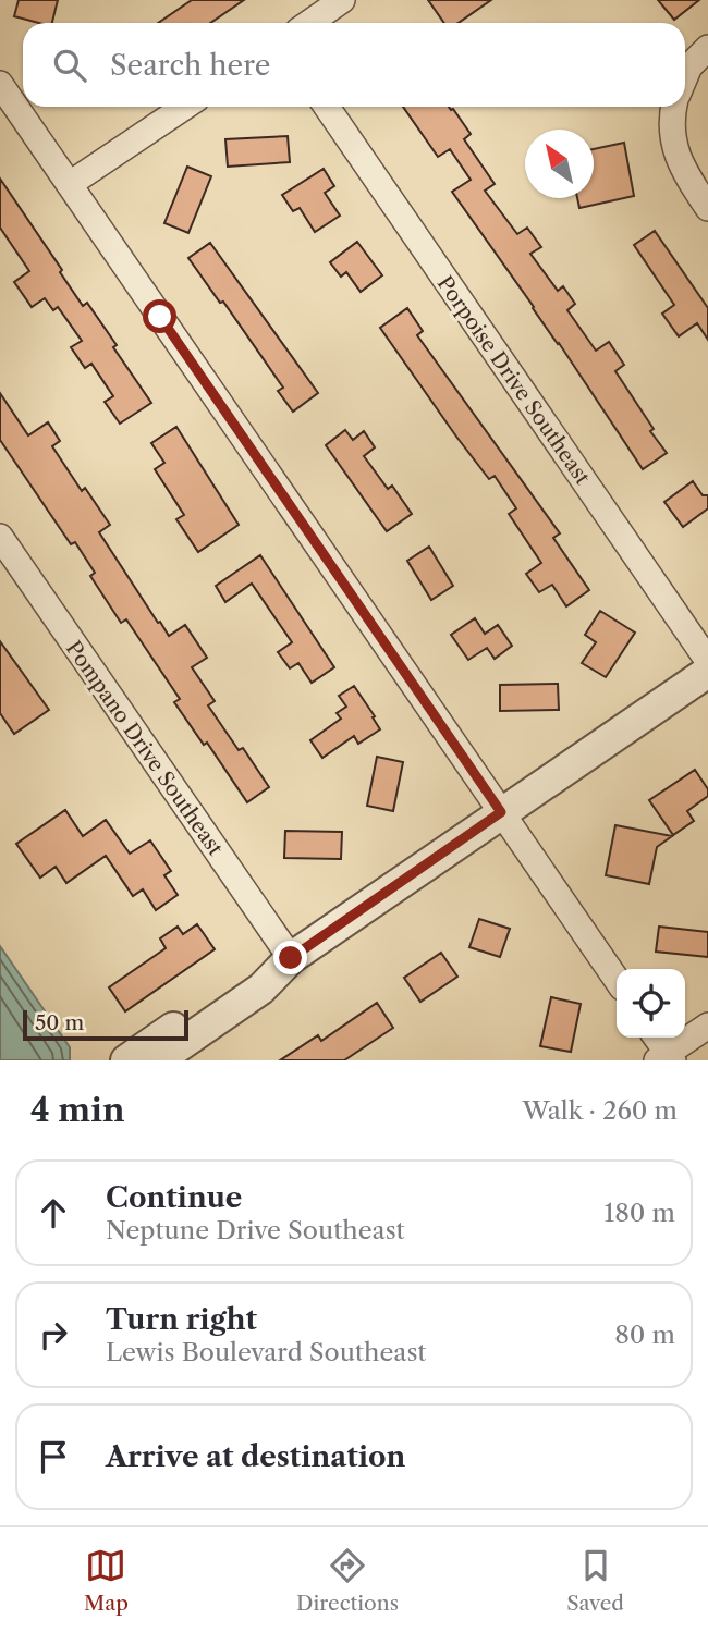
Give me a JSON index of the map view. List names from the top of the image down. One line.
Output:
{"streets":{"street":["Porpoise Drive Southeast","Pompano Drive Southeast"]},"scale_bar":"50 m","north":"top left","page":{"search":"Search here","scale":"50 m","heading":["4 min","Walk · 260 m"],"list":[["Continue","Neptune Drive Southeast","180 m"],["Turn right","Lewis Boulevard Southeast","80 m"],"Arrive at destination"],"nav":["Map","Directions","Saved"]}}
